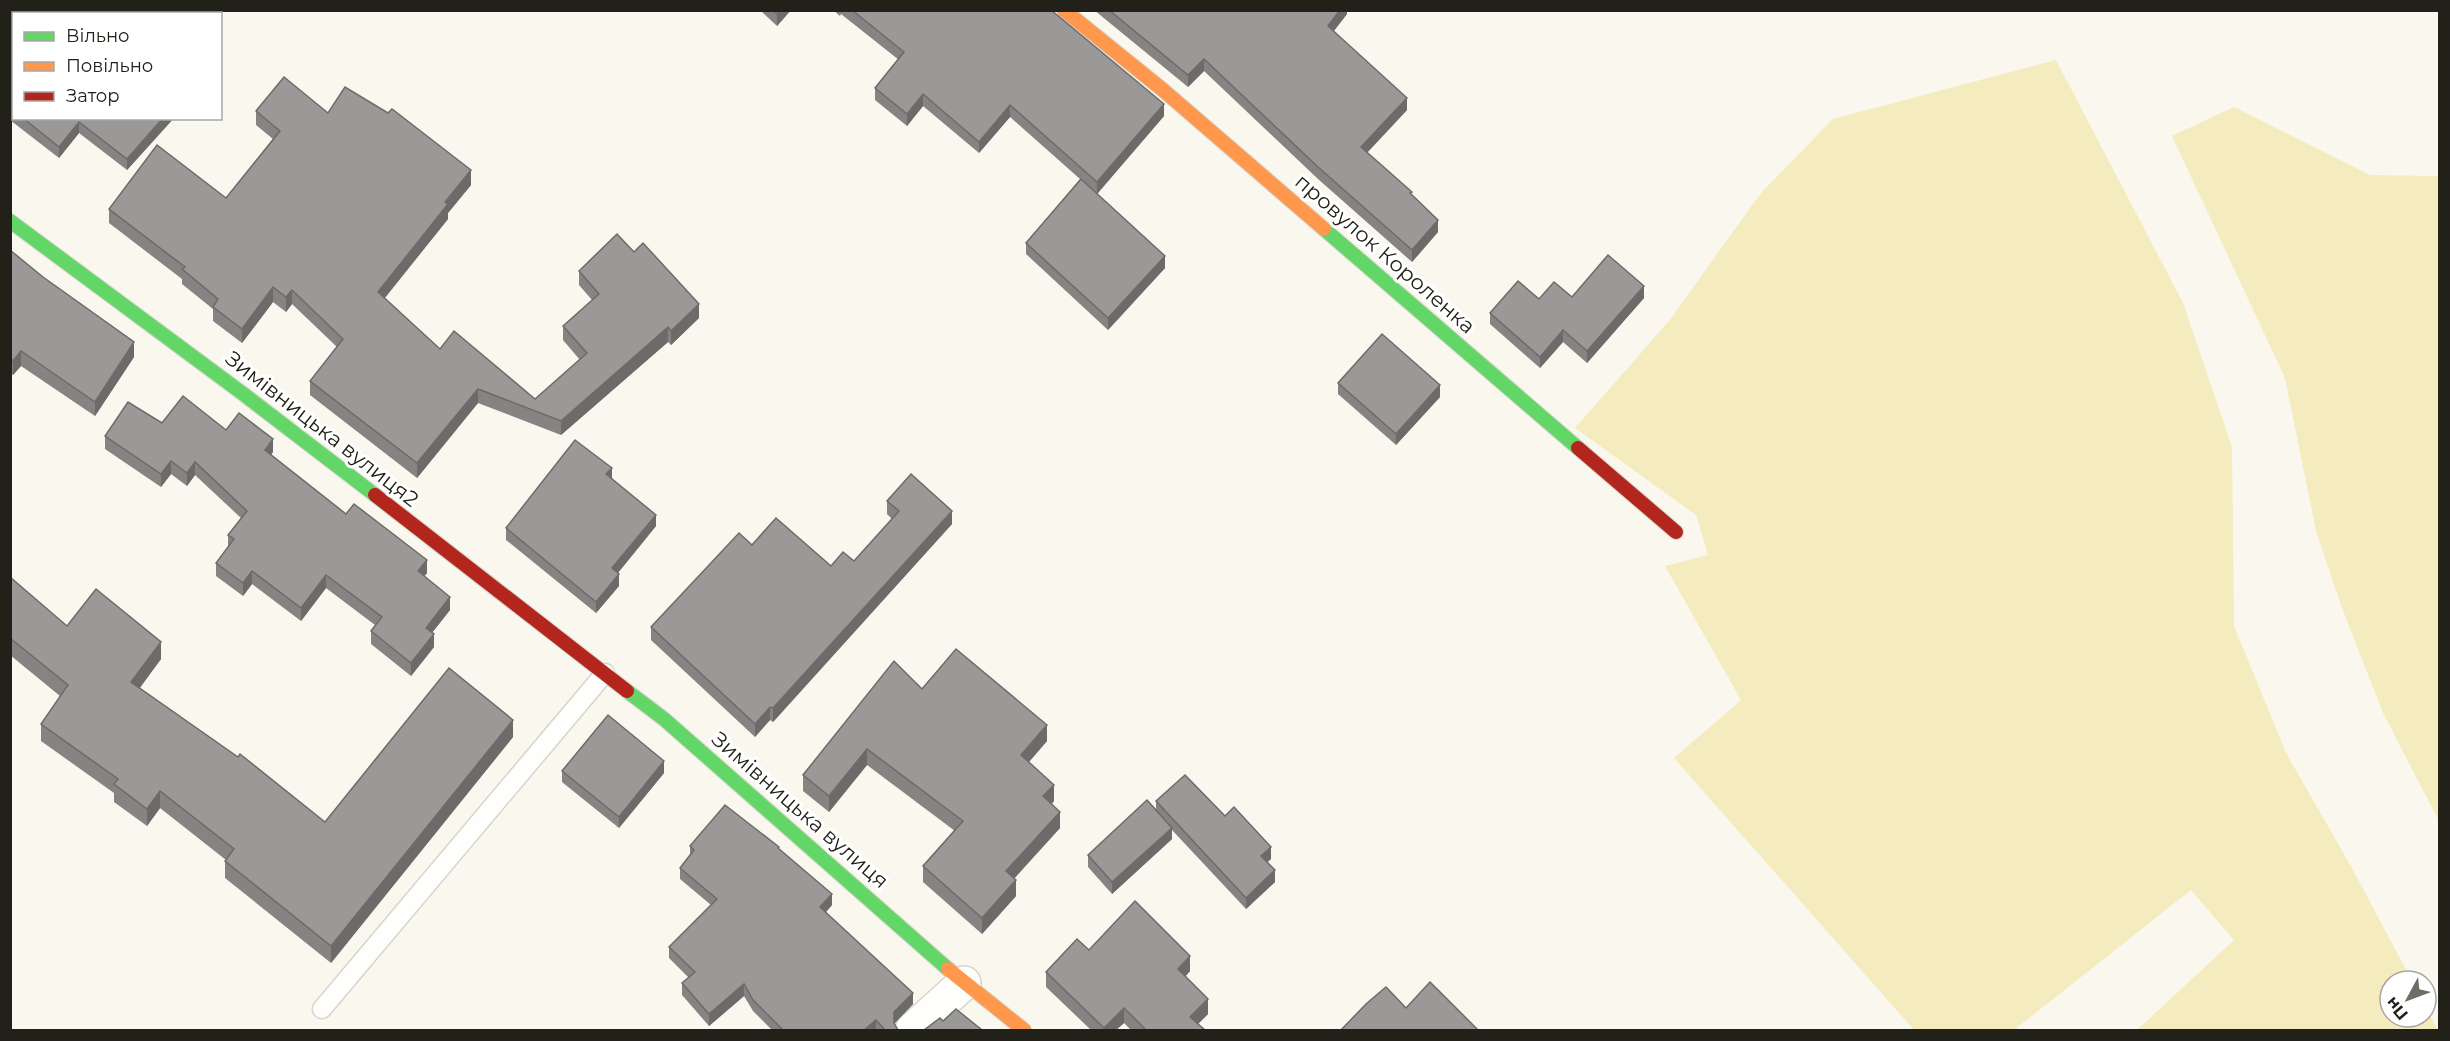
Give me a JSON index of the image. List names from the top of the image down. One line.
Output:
{"streets":{"street":["провулок Короленка","Зимівницька вулиця2","Зимівницька вулиця"]},"crossings":[["Зимівницька вулиця2","Зимівницька вулиця"]],"legend":["Вільно","Повільно","Затор"],"north":"bottom left"}
